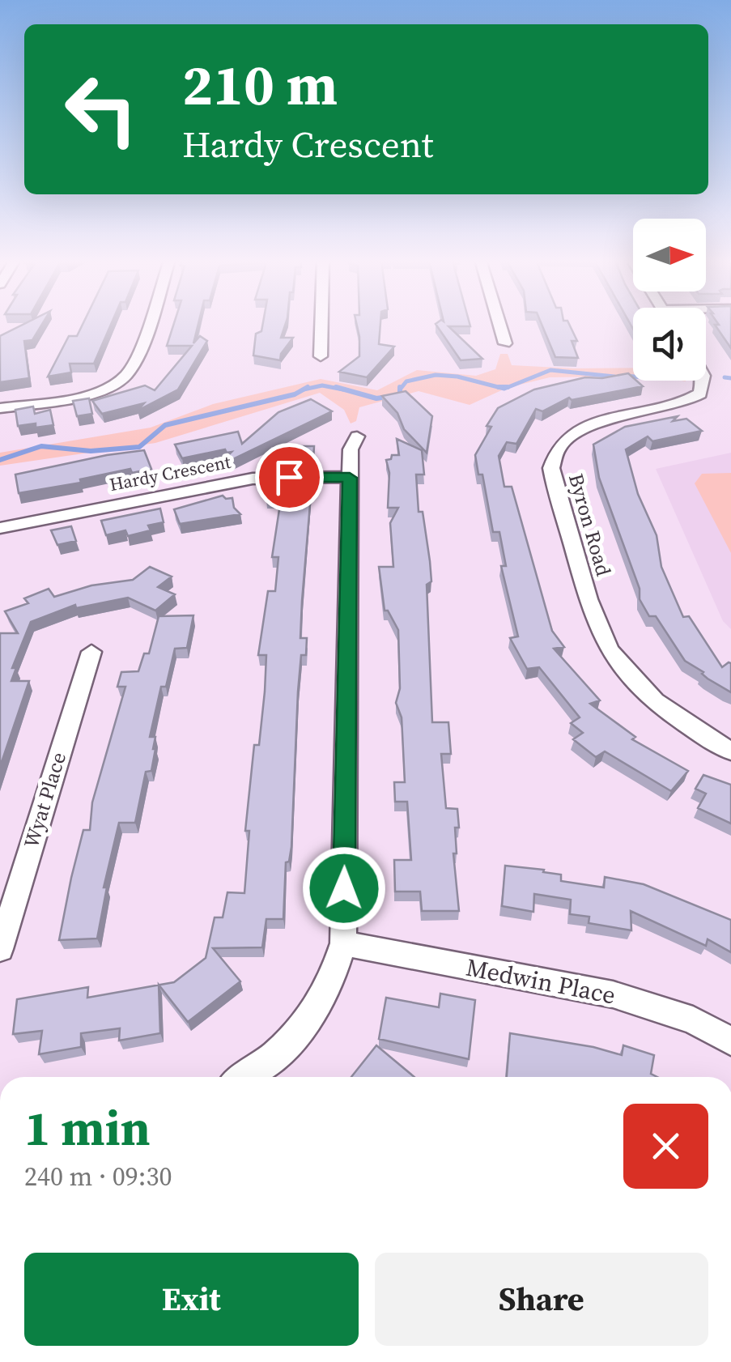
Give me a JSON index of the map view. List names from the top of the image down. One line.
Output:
{"streets":{"street":["Hardy Crescent","Byron Road","Wyat Place","Medwin Place"]},"north":"right","page":{"turn":["210 m","Hardy Crescent"],"heading":["1 min","240 m · 09:30"],"buttons":["Exit","Share"]}}
